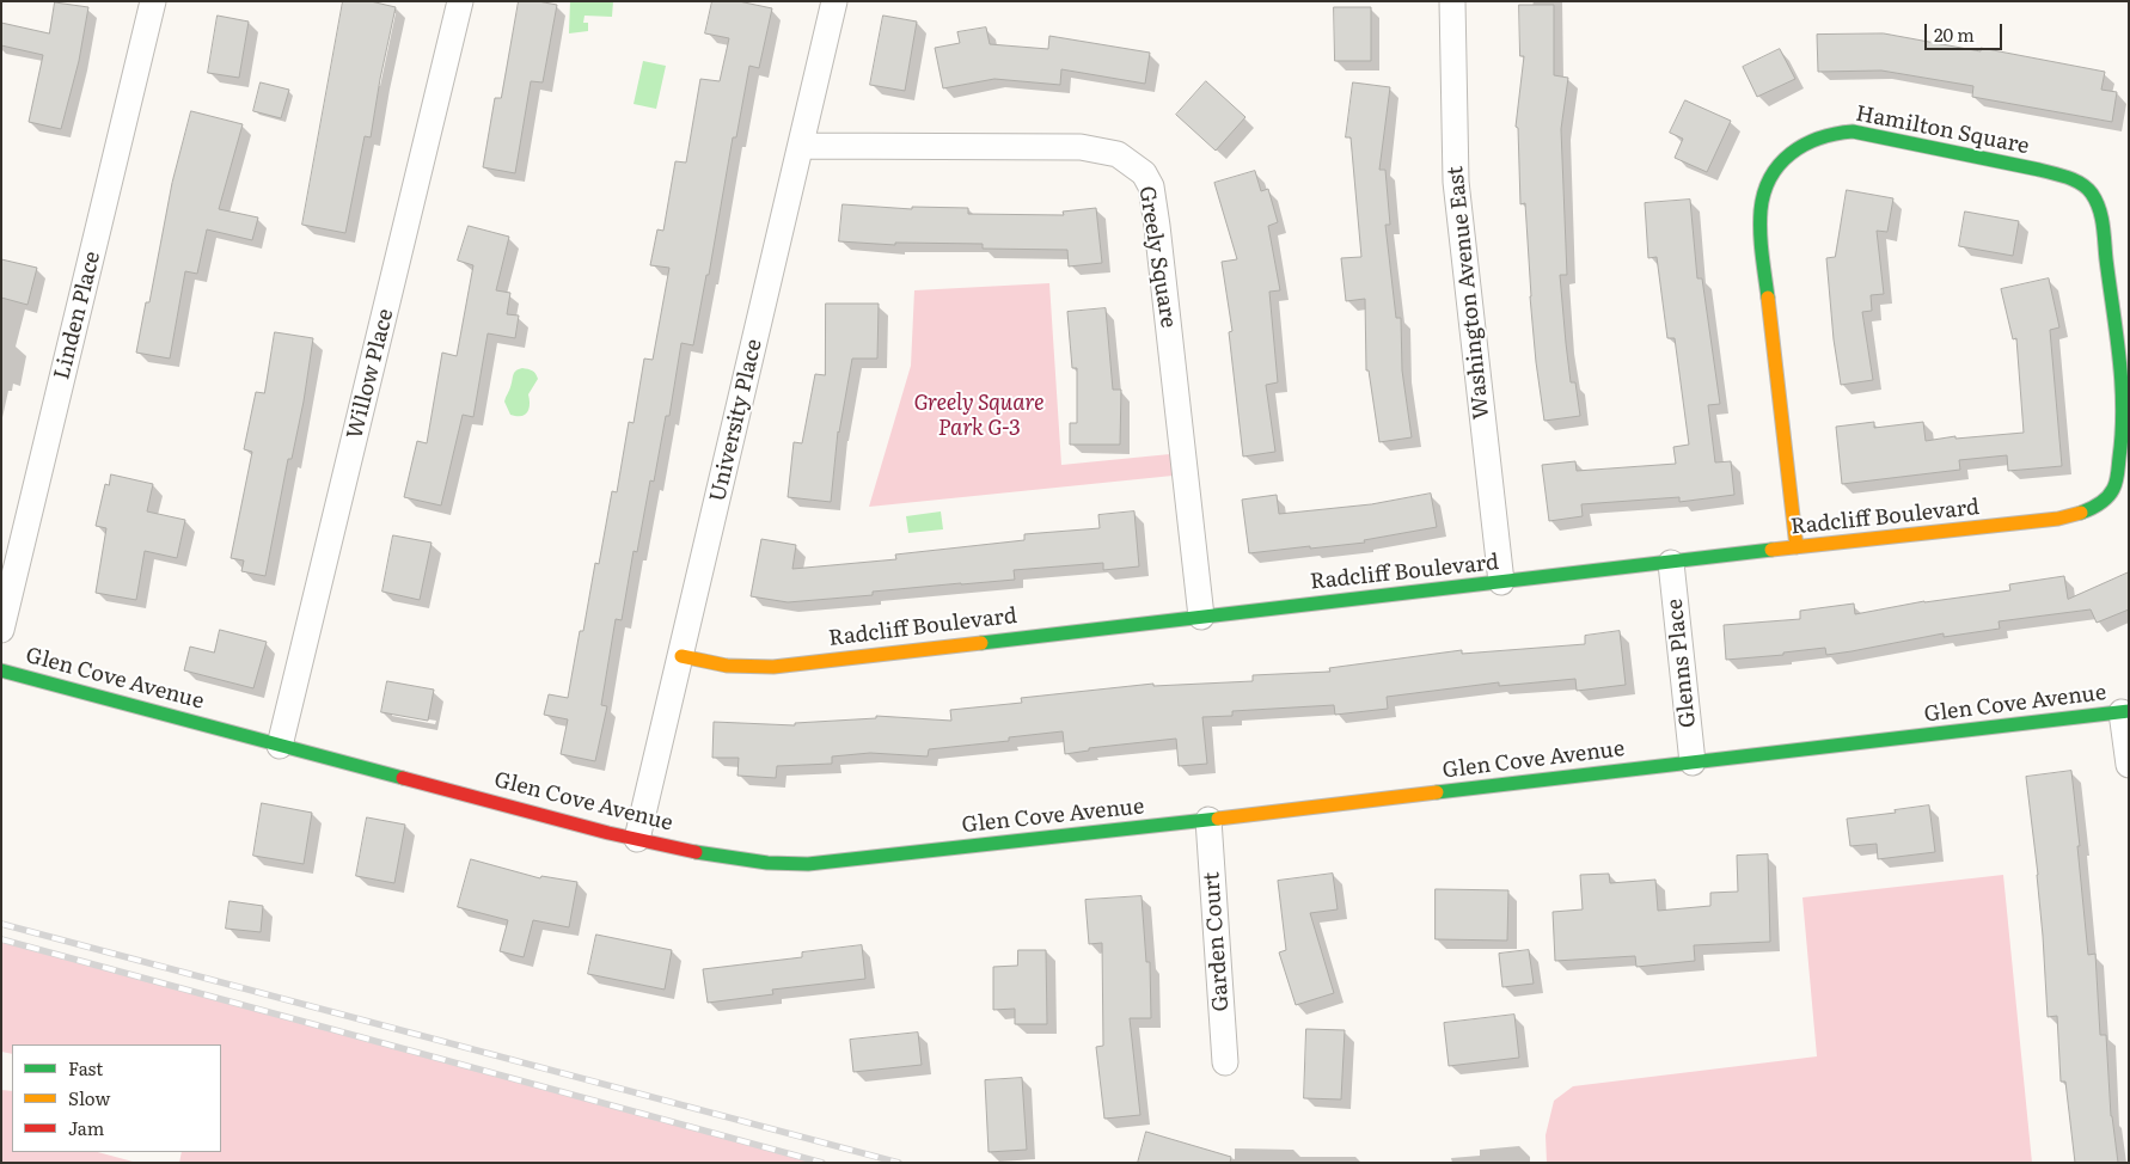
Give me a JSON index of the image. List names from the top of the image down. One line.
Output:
{"streets":{"street":["Hamilton Square","Greely Square","Washington Avenue East","Linden Place","Willow Place","University Place","Radcliff Boulevard","Glenns Place","Glen Cove Avenue","Garden Court"]},"crossings":[["Hamilton Square","Radcliff Boulevard"],["Greely Square","University Place"],["Greely Square","Radcliff Boulevard"],["Washington Avenue East","Radcliff Boulevard"],["Willow Place","Glen Cove Avenue"],["University Place","Radcliff Boulevard"],["University Place","Glen Cove Avenue"],["Radcliff Boulevard","Glenns Place"],["Glenns Place","Glen Cove Avenue"],["Glen Cove Avenue","Garden Court"]],"parks":["Greely Square Park G-3"],"legend":["Fast","Slow","Jam"],"scale_bar":"20 m"}
